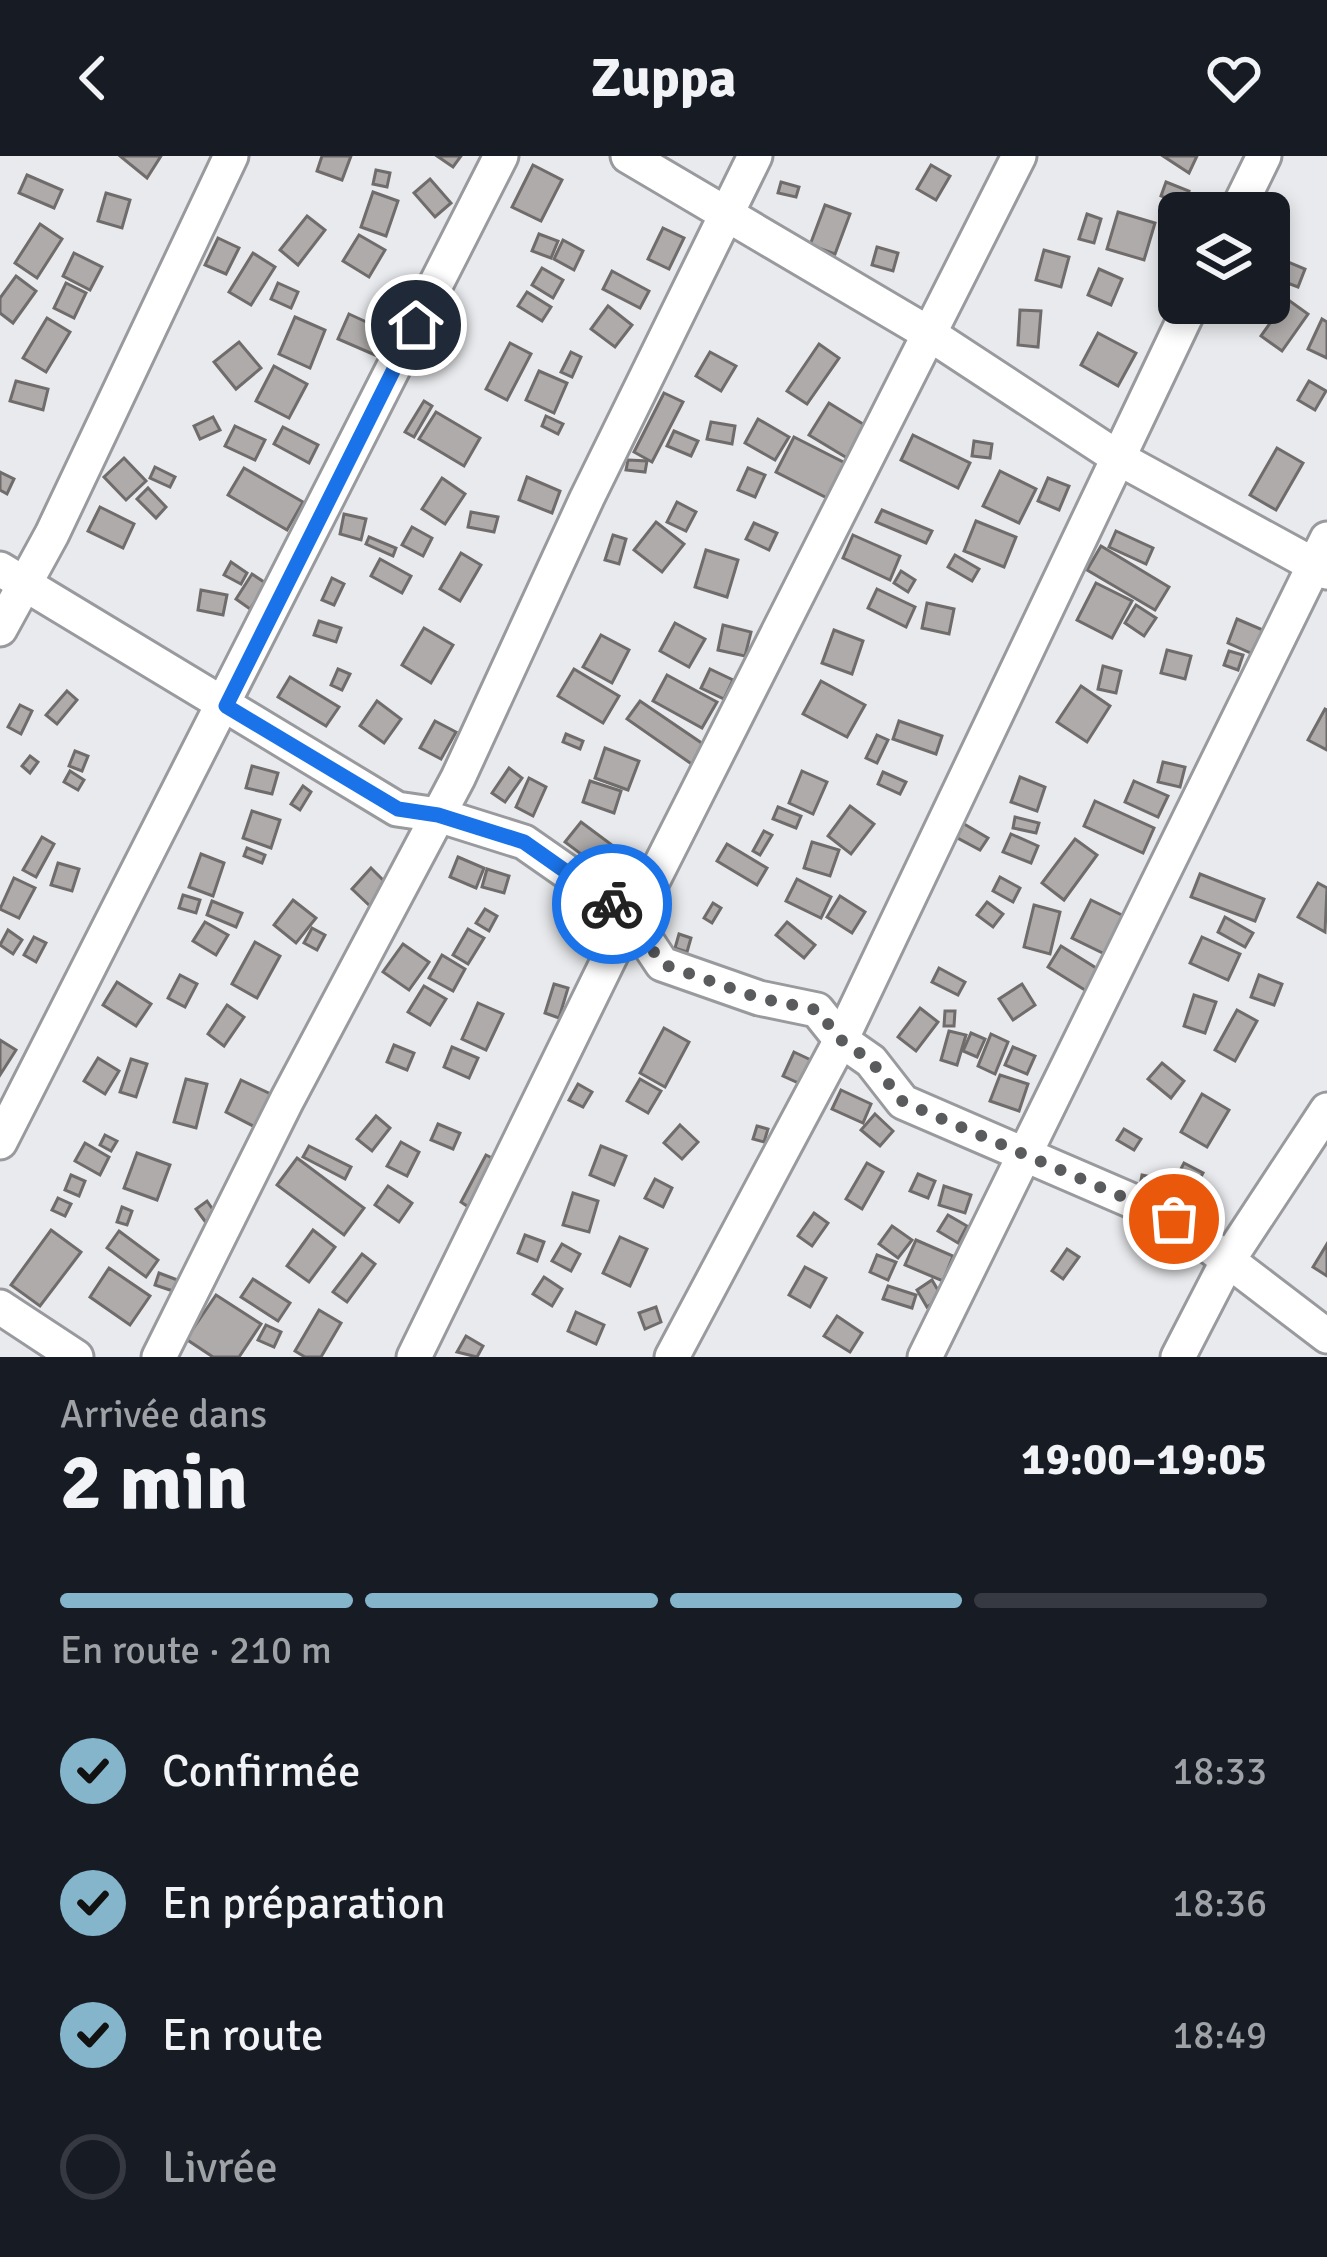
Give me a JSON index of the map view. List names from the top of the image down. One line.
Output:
{"page":{"header":"Zuppa","heading":["2 min","Arrivée dans","19:00–19:05"],"bar":"En route · 210 m","list":[["Confirmée","18:33"],["En préparation","18:36"],["En route","18:49"],"Livrée"]}}
